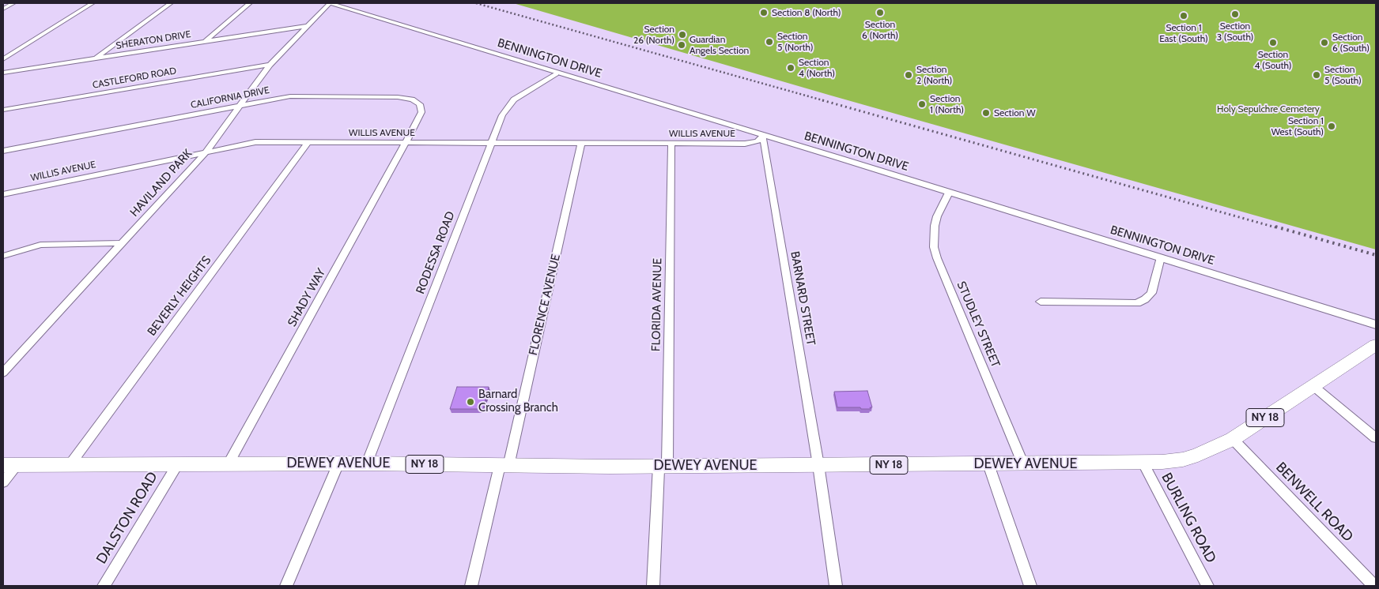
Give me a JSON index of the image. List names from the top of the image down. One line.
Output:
{"streets":{"main road":["NY 18","DEWEY AVENUE"],"street":["SHERATON DRIVE","BENNINGTON DRIVE","CASTLEFORD ROAD","CALIFORNIA DRIVE","WILLIS AVENUE","HAVILAND PARK","RODESSA ROAD","BEVERLY HEIGHTS","SHADY WAY","BARNARD STREET","FLORENCE AVENUE","FLORIDA AVENUE","STUDLEY STREET","BENWELL ROAD","DALSTON ROAD","BURLING ROAD"]},"crossings":[["SHERATON DRIVE","HAVILAND PARK"],["BENNINGTON DRIVE","WILLIS AVENUE"],["BENNINGTON DRIVE","HAVILAND PARK"],["BENNINGTON DRIVE","RODESSA ROAD"],["BENNINGTON DRIVE","BARNARD STREET"],["BENNINGTON DRIVE","STUDLEY STREET"],["CASTLEFORD ROAD","HAVILAND PARK"],["CALIFORNIA DRIVE","WILLIS AVENUE"],["CALIFORNIA DRIVE","HAVILAND PARK"],["CALIFORNIA DRIVE","SHADY WAY"],["WILLIS AVENUE","HAVILAND PARK"],["WILLIS AVENUE","RODESSA ROAD"],["WILLIS AVENUE","BEVERLY HEIGHTS"],["WILLIS AVENUE","SHADY WAY"],["WILLIS AVENUE","BARNARD STREET"],["WILLIS AVENUE","FLORENCE AVENUE"],["WILLIS AVENUE","FLORIDA AVENUE"],["RODESSA ROAD","DEWEY AVENUE"],["BEVERLY HEIGHTS","DEWEY AVENUE"],["SHADY WAY","DEWEY AVENUE"],["BARNARD STREET","DEWEY AVENUE"],["FLORENCE AVENUE","DEWEY AVENUE"],["FLORIDA AVENUE","DEWEY AVENUE"],["STUDLEY STREET","DEWEY AVENUE"],["DEWEY AVENUE","BENWELL ROAD"],["DEWEY AVENUE","DALSTON ROAD"],["DEWEY AVENUE","BURLING ROAD"]],"parks":["Holy Sepulchre Cemetery"],"places":["Section 8 (North)","Section 6 (North)","Section 3 (South)","Section 1 East (South)","Section 26 (North)","Section 5 (North)","Section 4 (South)","Section 6 (South)","Guardian Angels Section","Section 4 (North)","Section 2 (North)","Section 5 (South)","Section 1 (North)","Section W","Section 1 West (South)","Barnard Crossing Branch"]}
